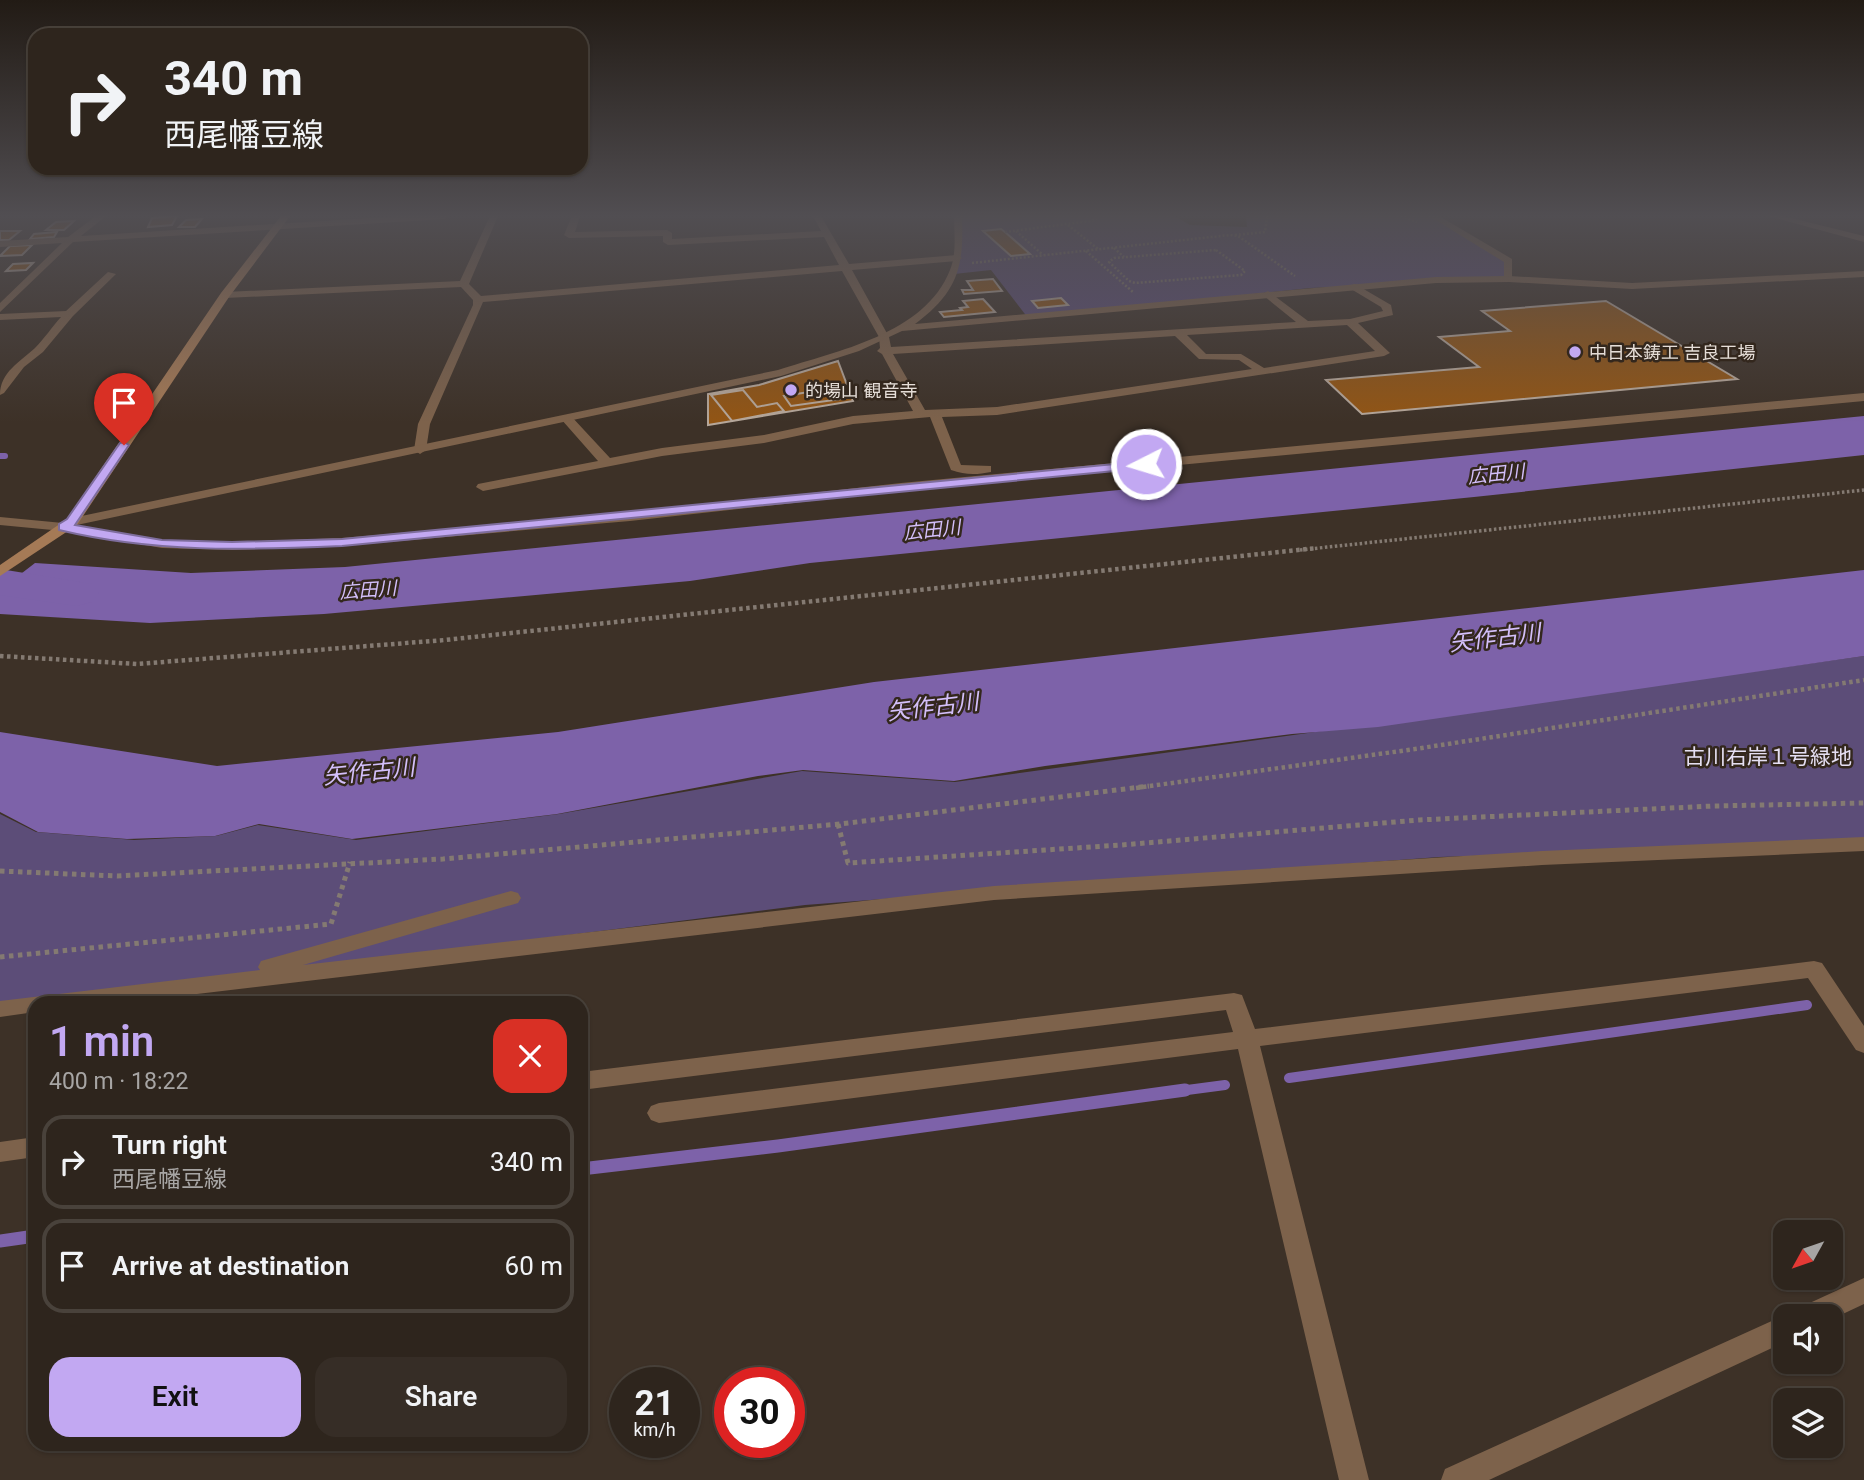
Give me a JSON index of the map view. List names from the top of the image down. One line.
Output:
{"water":["広田川","矢作古川"],"parks":["古川右岸１号緑地"],"places":["中日本鋳工 吉良工場","的場山 観音寺"],"north":"bottom left","page":{"turn":["340 m","西尾幡豆線"],"heading":["1 min","400 m · 18:22"],"list":[{"name":"Turn right","note":"西尾幡豆線","value":"340 m"},{"name":"Arrive at destination","value":"60 m"}],"buttons":["Exit","Share"],"speed":"21 km/h","limit":"30"}}
